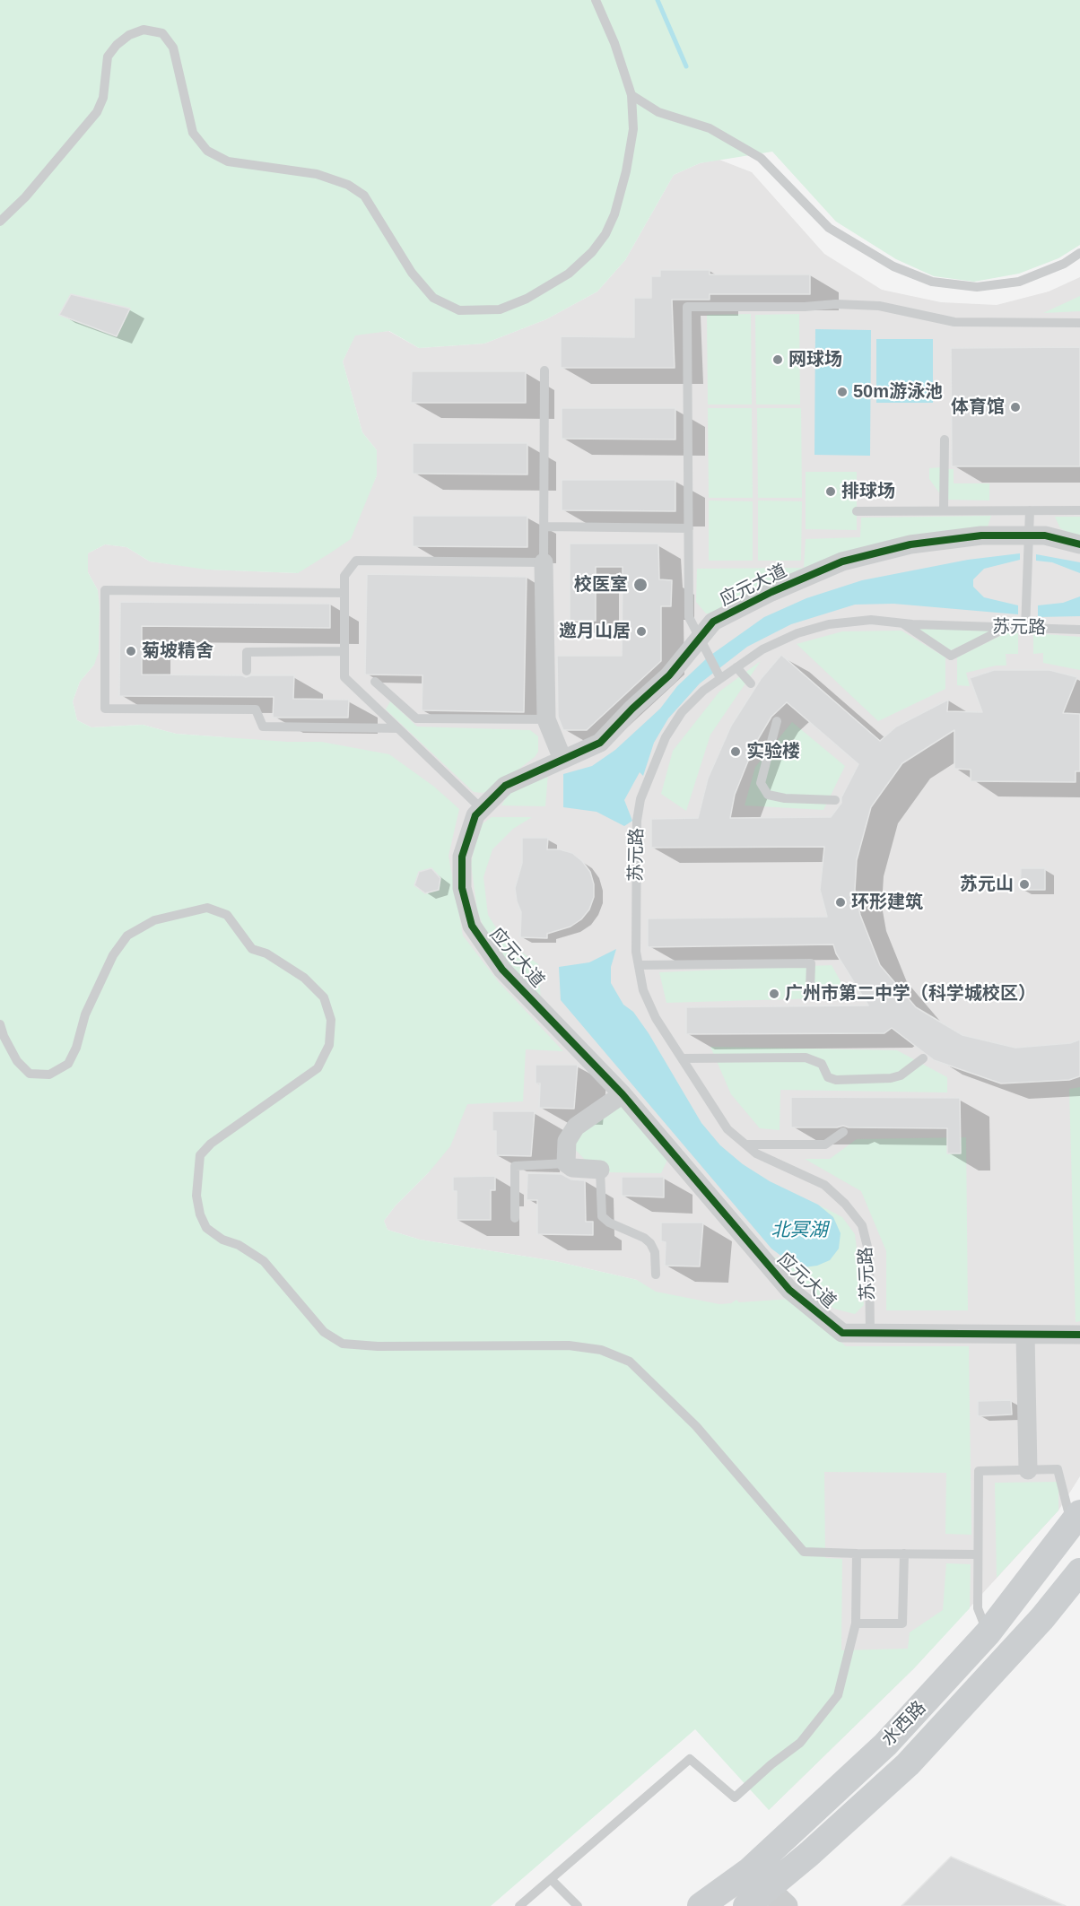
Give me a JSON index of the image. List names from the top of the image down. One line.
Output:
{"streets":{"main road":["水西路"],"street":["应元大道"],"lane":["苏元路"]},"crossings":[["应元大道","苏元路"]],"water":["北冥湖"],"places":["网球场","50m游泳池","体育馆","排球场","校医室","邀月山居","菊坡精舍","实验楼","苏元山","环形建筑","广州市第二中学（科学城校区）"]}
